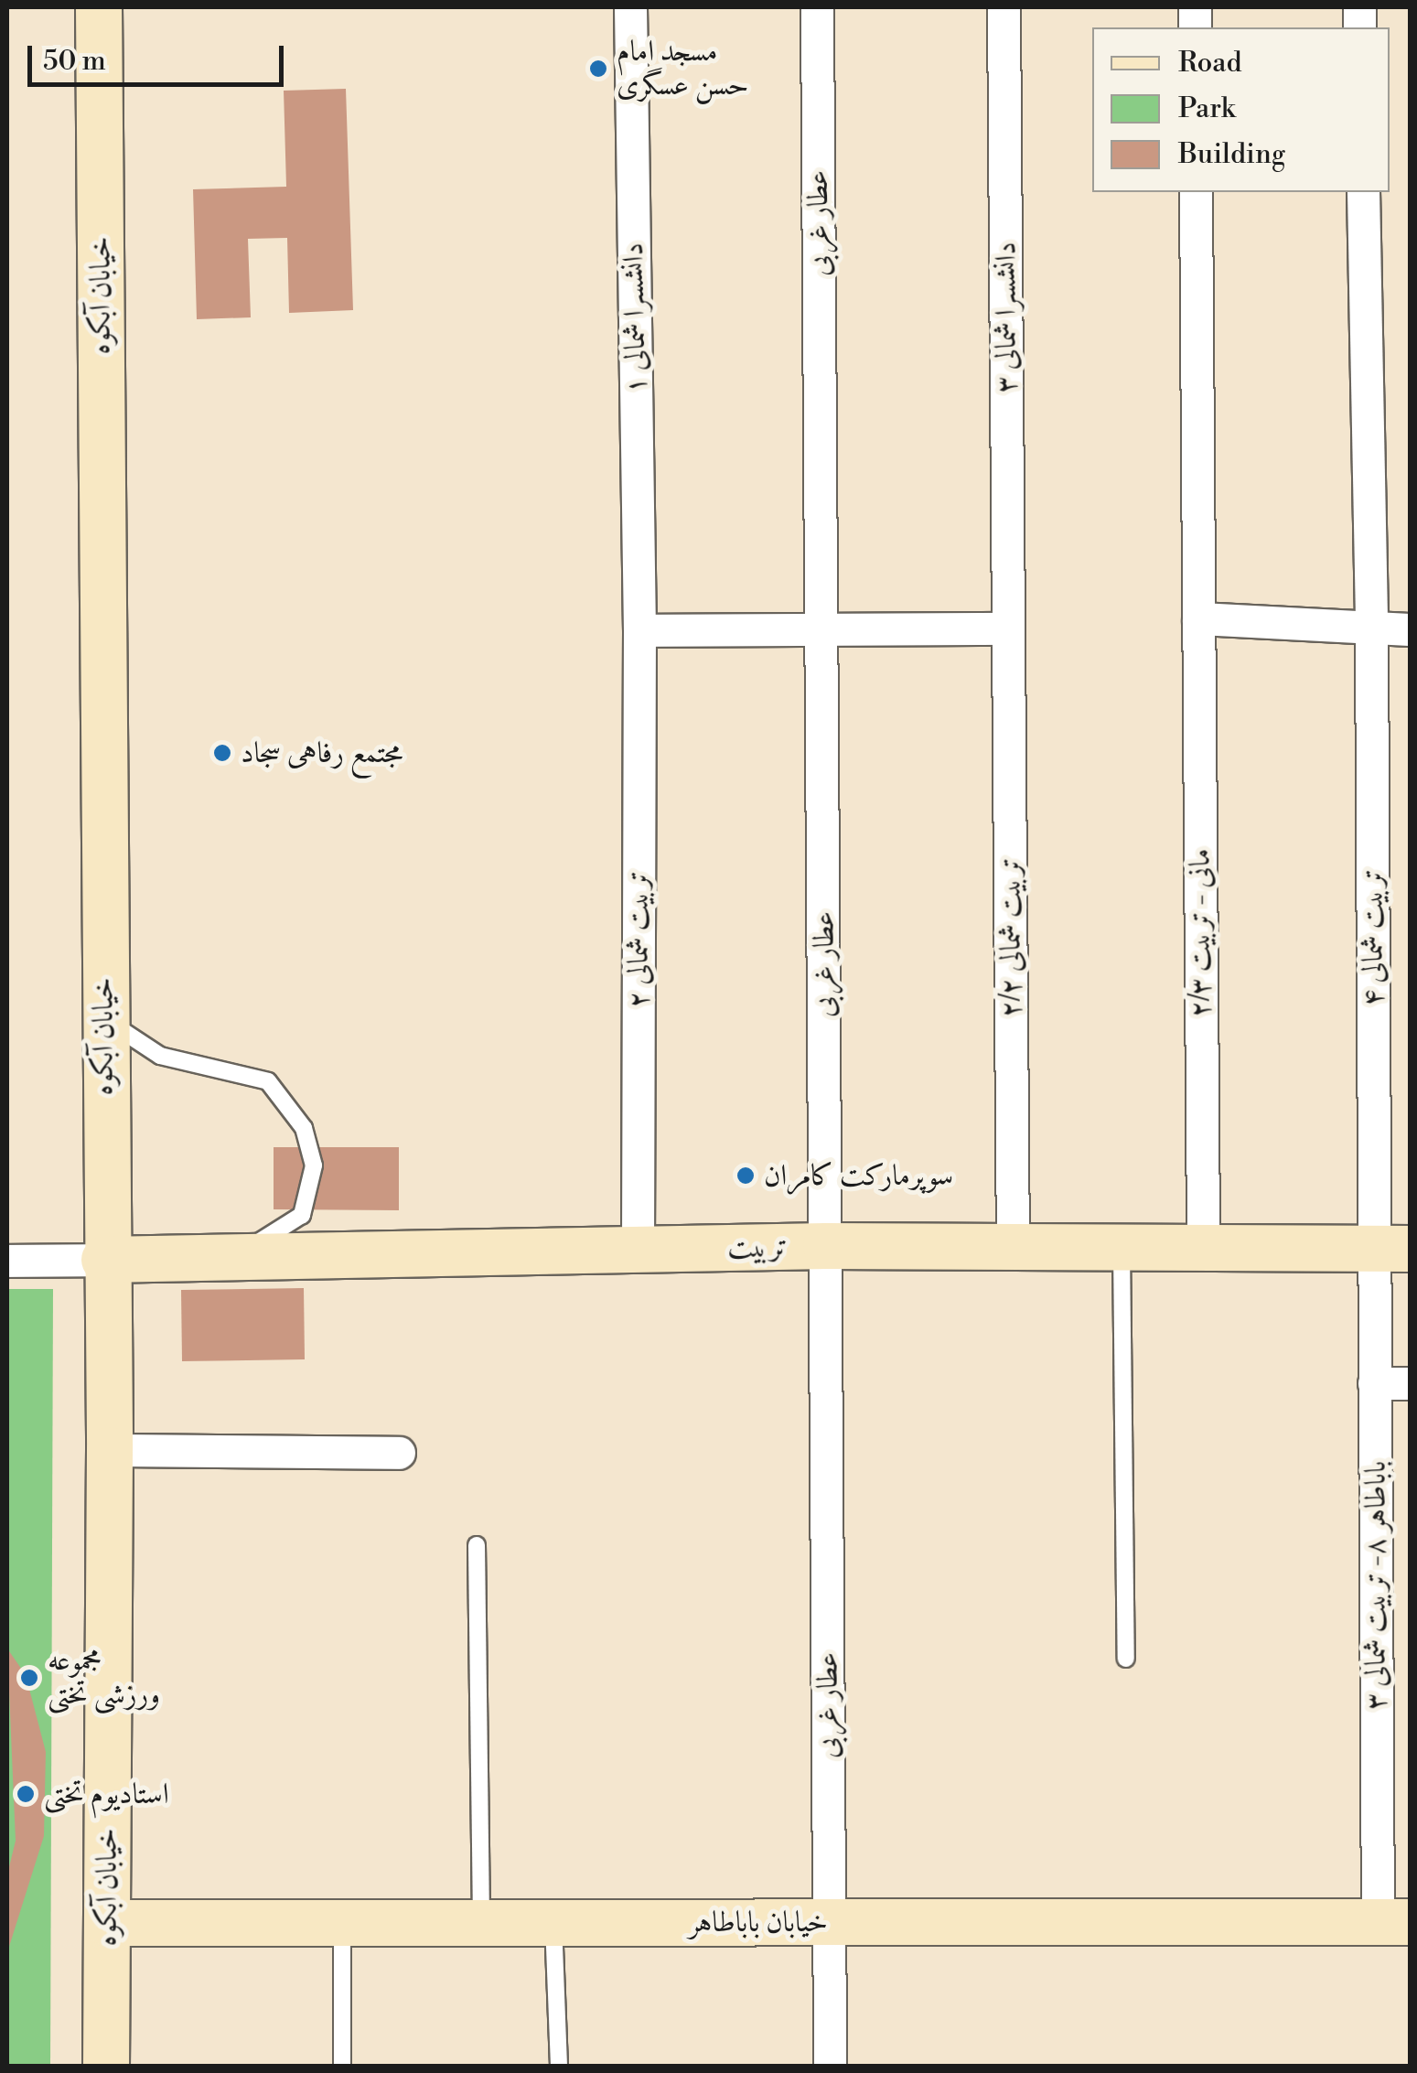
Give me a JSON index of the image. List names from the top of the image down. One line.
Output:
{"streets":{"street":["عطار غربی","خیابان آبکوه","دانشسرا شمالی ۳","دانشسرا شمالی ۱","مانی - تربیت ۲/۳","تربیت شمالی ۲/۲","تربیت شمالی ۴","تربیت شمالی ۲","تربیت","باباطاهر ۸- تربیت شمالی ۳","خیابان باباطاهر"]},"crossings":[["عطار غربی","تربیت"],["عطار غربی","خیابان باباطاهر"],["خیابان آبکوه","تربیت"],["خیابان آبکوه","خیابان باباطاهر"],["دانشسرا شمالی ۳","تربیت شمالی ۲/۲"],["دانشسرا شمالی ۱","تربیت شمالی ۲"],["مانی - تربیت ۲/۳","تربیت"],["تربیت شمالی ۲/۲","تربیت"],["تربیت شمالی ۴","تربیت"],["تربیت شمالی ۴","باباطاهر ۸- تربیت شمالی ۳"],["تربیت شمالی ۲","تربیت"],["تربیت","باباطاهر ۸- تربیت شمالی ۳"],["باباطاهر ۸- تربیت شمالی ۳","خیابان باباطاهر"]],"places":["مسجد امام حسن عسگری","مجتمع رفاهی سجاد","سوپرمارکت کامران","مجموعه ورزشی تختی","استادیوم تختی"],"legend":["Road","Park","Building"],"scale_bar":"50 m"}
